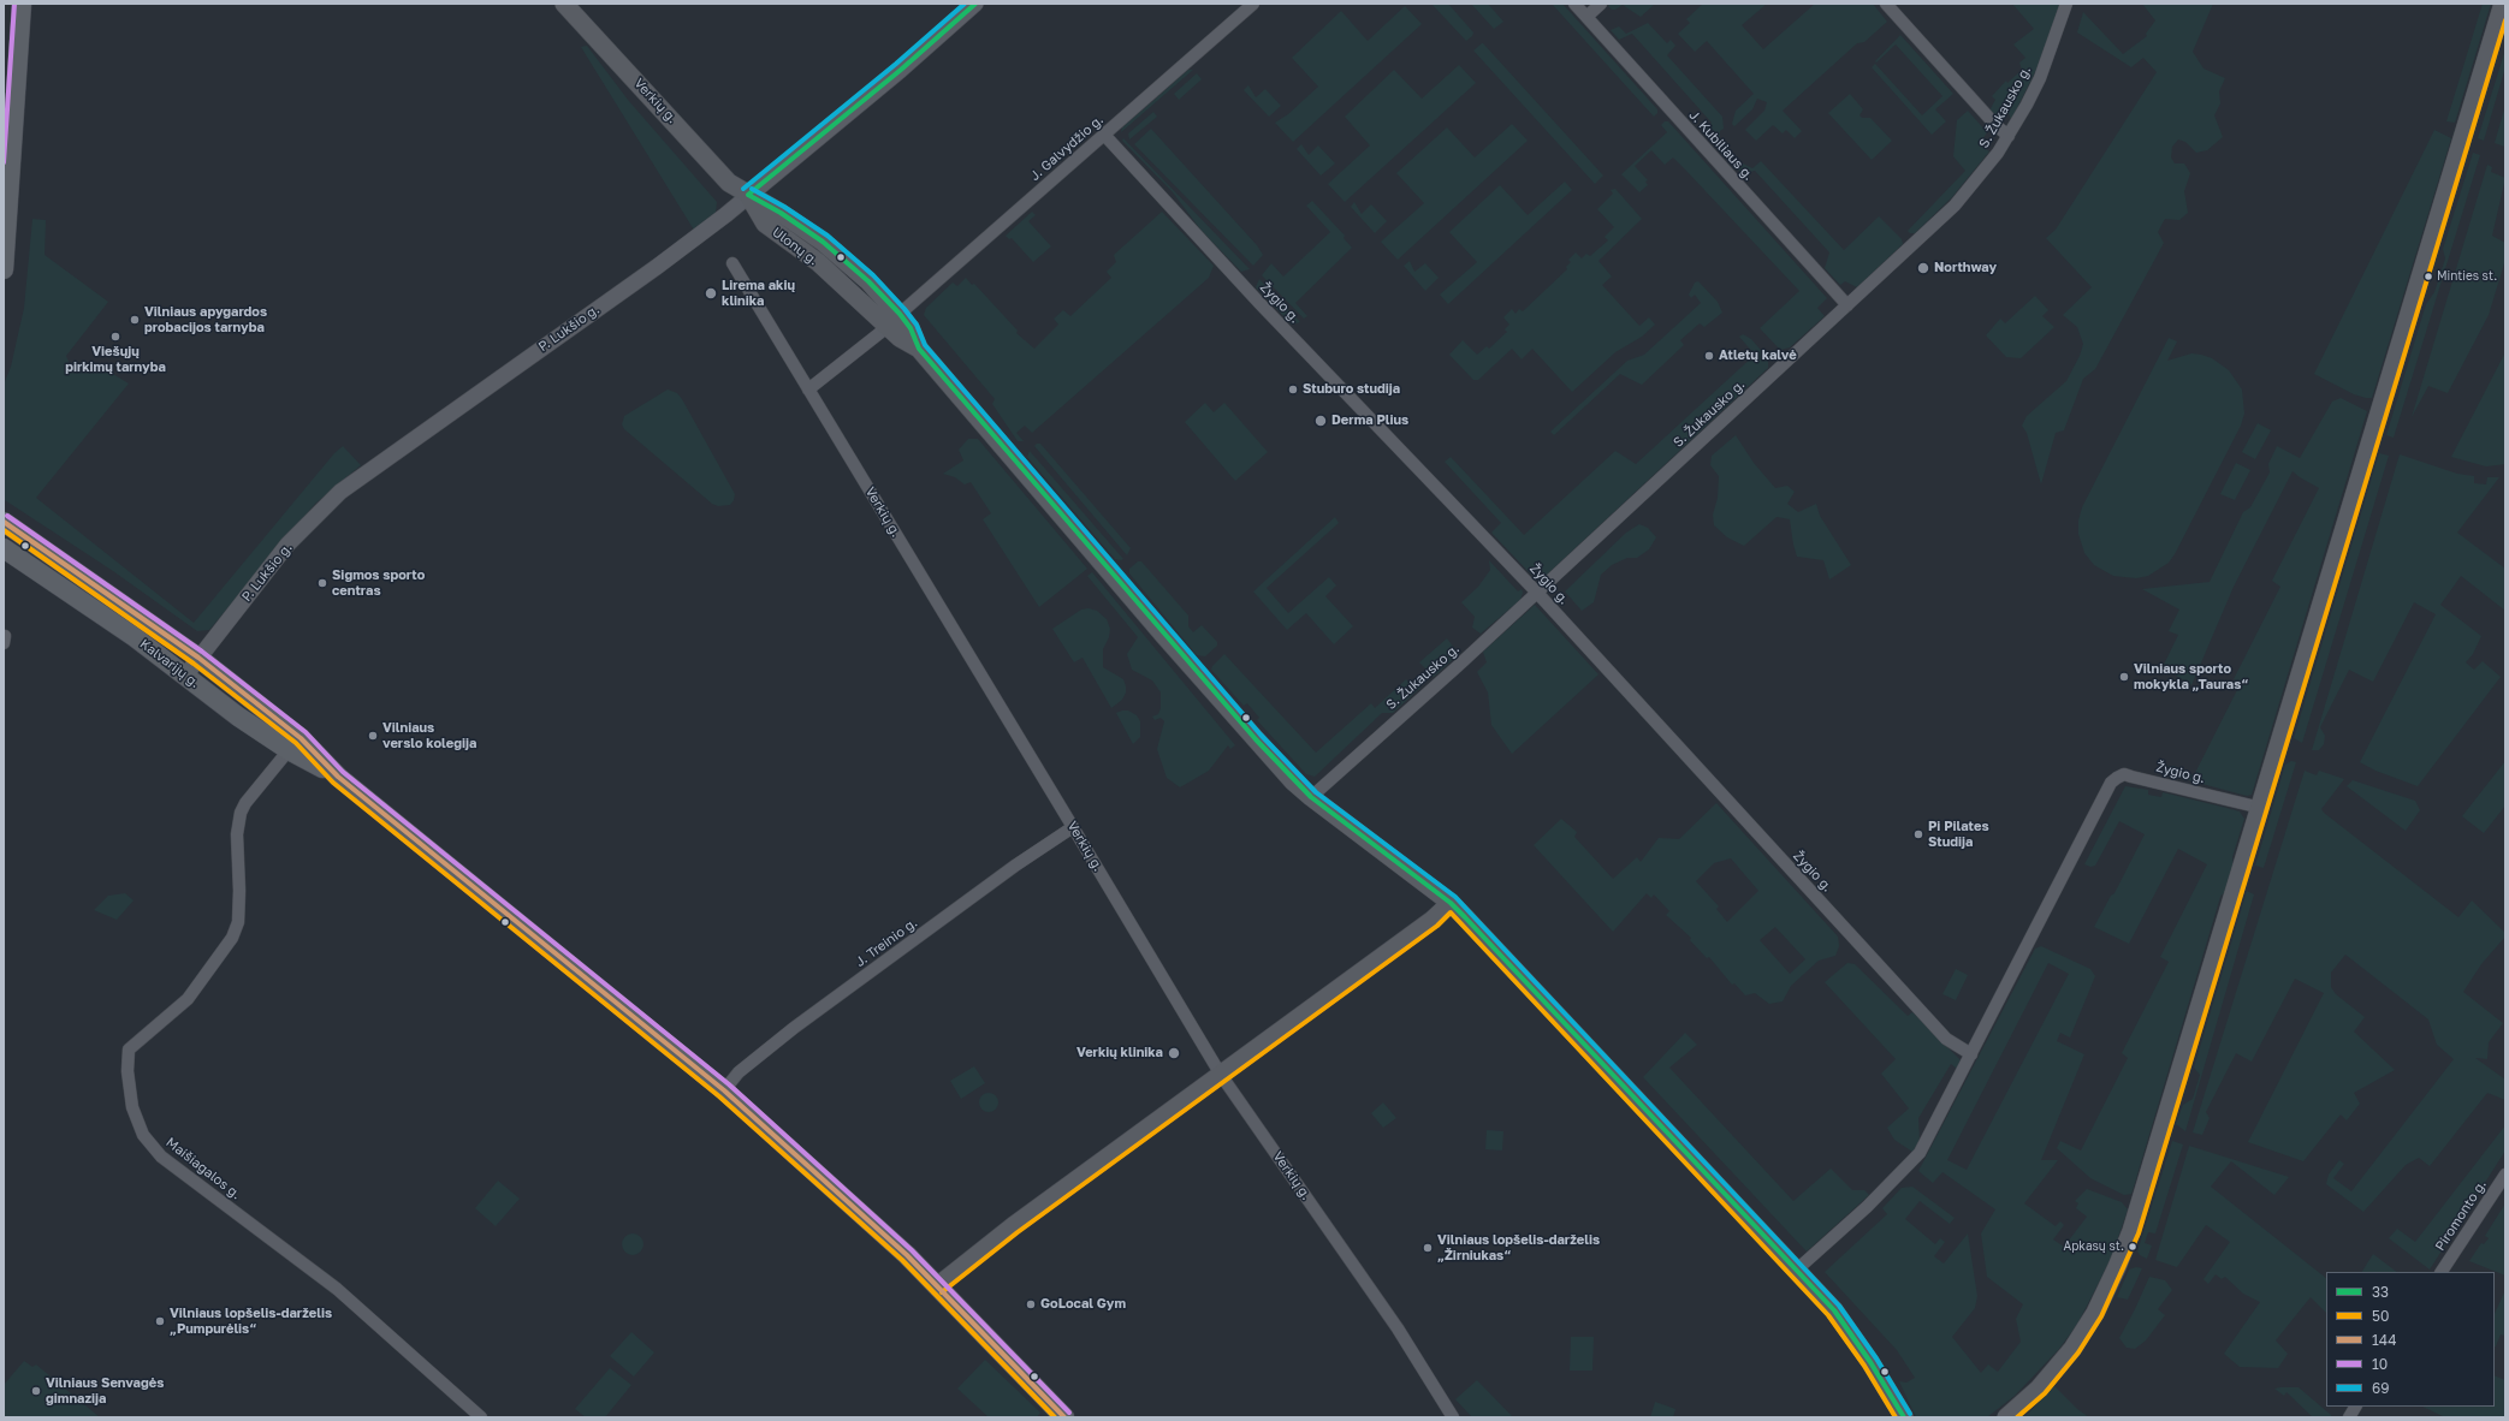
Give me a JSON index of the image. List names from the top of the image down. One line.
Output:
{"streets":{"main road":["Verkių g.","Ulonų g.","Kalvarijų g."],"street":["S. Žukausko g.","J. Kubiliaus g.","J. Galvydžio g.","Žygio g.","P. Lukšio g.","J. Treinio g.","Maišiagalos g.","Piromonto g."]},"crossings":[["Verkių g.","J. Galvydžio g."],["Verkių g.","Ulonų g."],["Verkių g.","P. Lukšio g."],["Verkių g.","J. Treinio g."],["S. Žukausko g.","J. Kubiliaus g."],["S. Žukausko g.","Ulonų g."],["S. Žukausko g.","Žygio g."],["J. Galvydžio g.","Ulonų g."],["J. Galvydžio g.","Žygio g."],["Ulonų g.","Žygio g."],["Ulonų g.","P. Lukšio g."],["P. Lukšio g.","Kalvarijų g."],["Kalvarijų g.","J. Treinio g."],["Kalvarijų g.","Maišiagalos g."]],"places":["Northway","Minties st.","Lirema akių klinika","Vilniaus apygardos probacijos tarnyba","Viešųjų pirkimų tarnyba","Atletų kalvė","Stuburo studija","Derma Plius","Sigmos sporto centras","Vilniaus sporto mokykla „Tauras“","Vilniaus verslo kolegija","Pi Pilates Studija","Verkių klinika","Apkasų st.","Vilniaus lopšelis-darželis „Žirniukas“","GoLocal Gym","Vilniaus lopšelis-darželis „Pumpurėlis“","Vilniaus Senvagės gimnazija"],"lines":["transit line 33","transit line 10","transit line 69","transit line 50","transit line 144"],"legend":["33","50","144","10","69"]}
